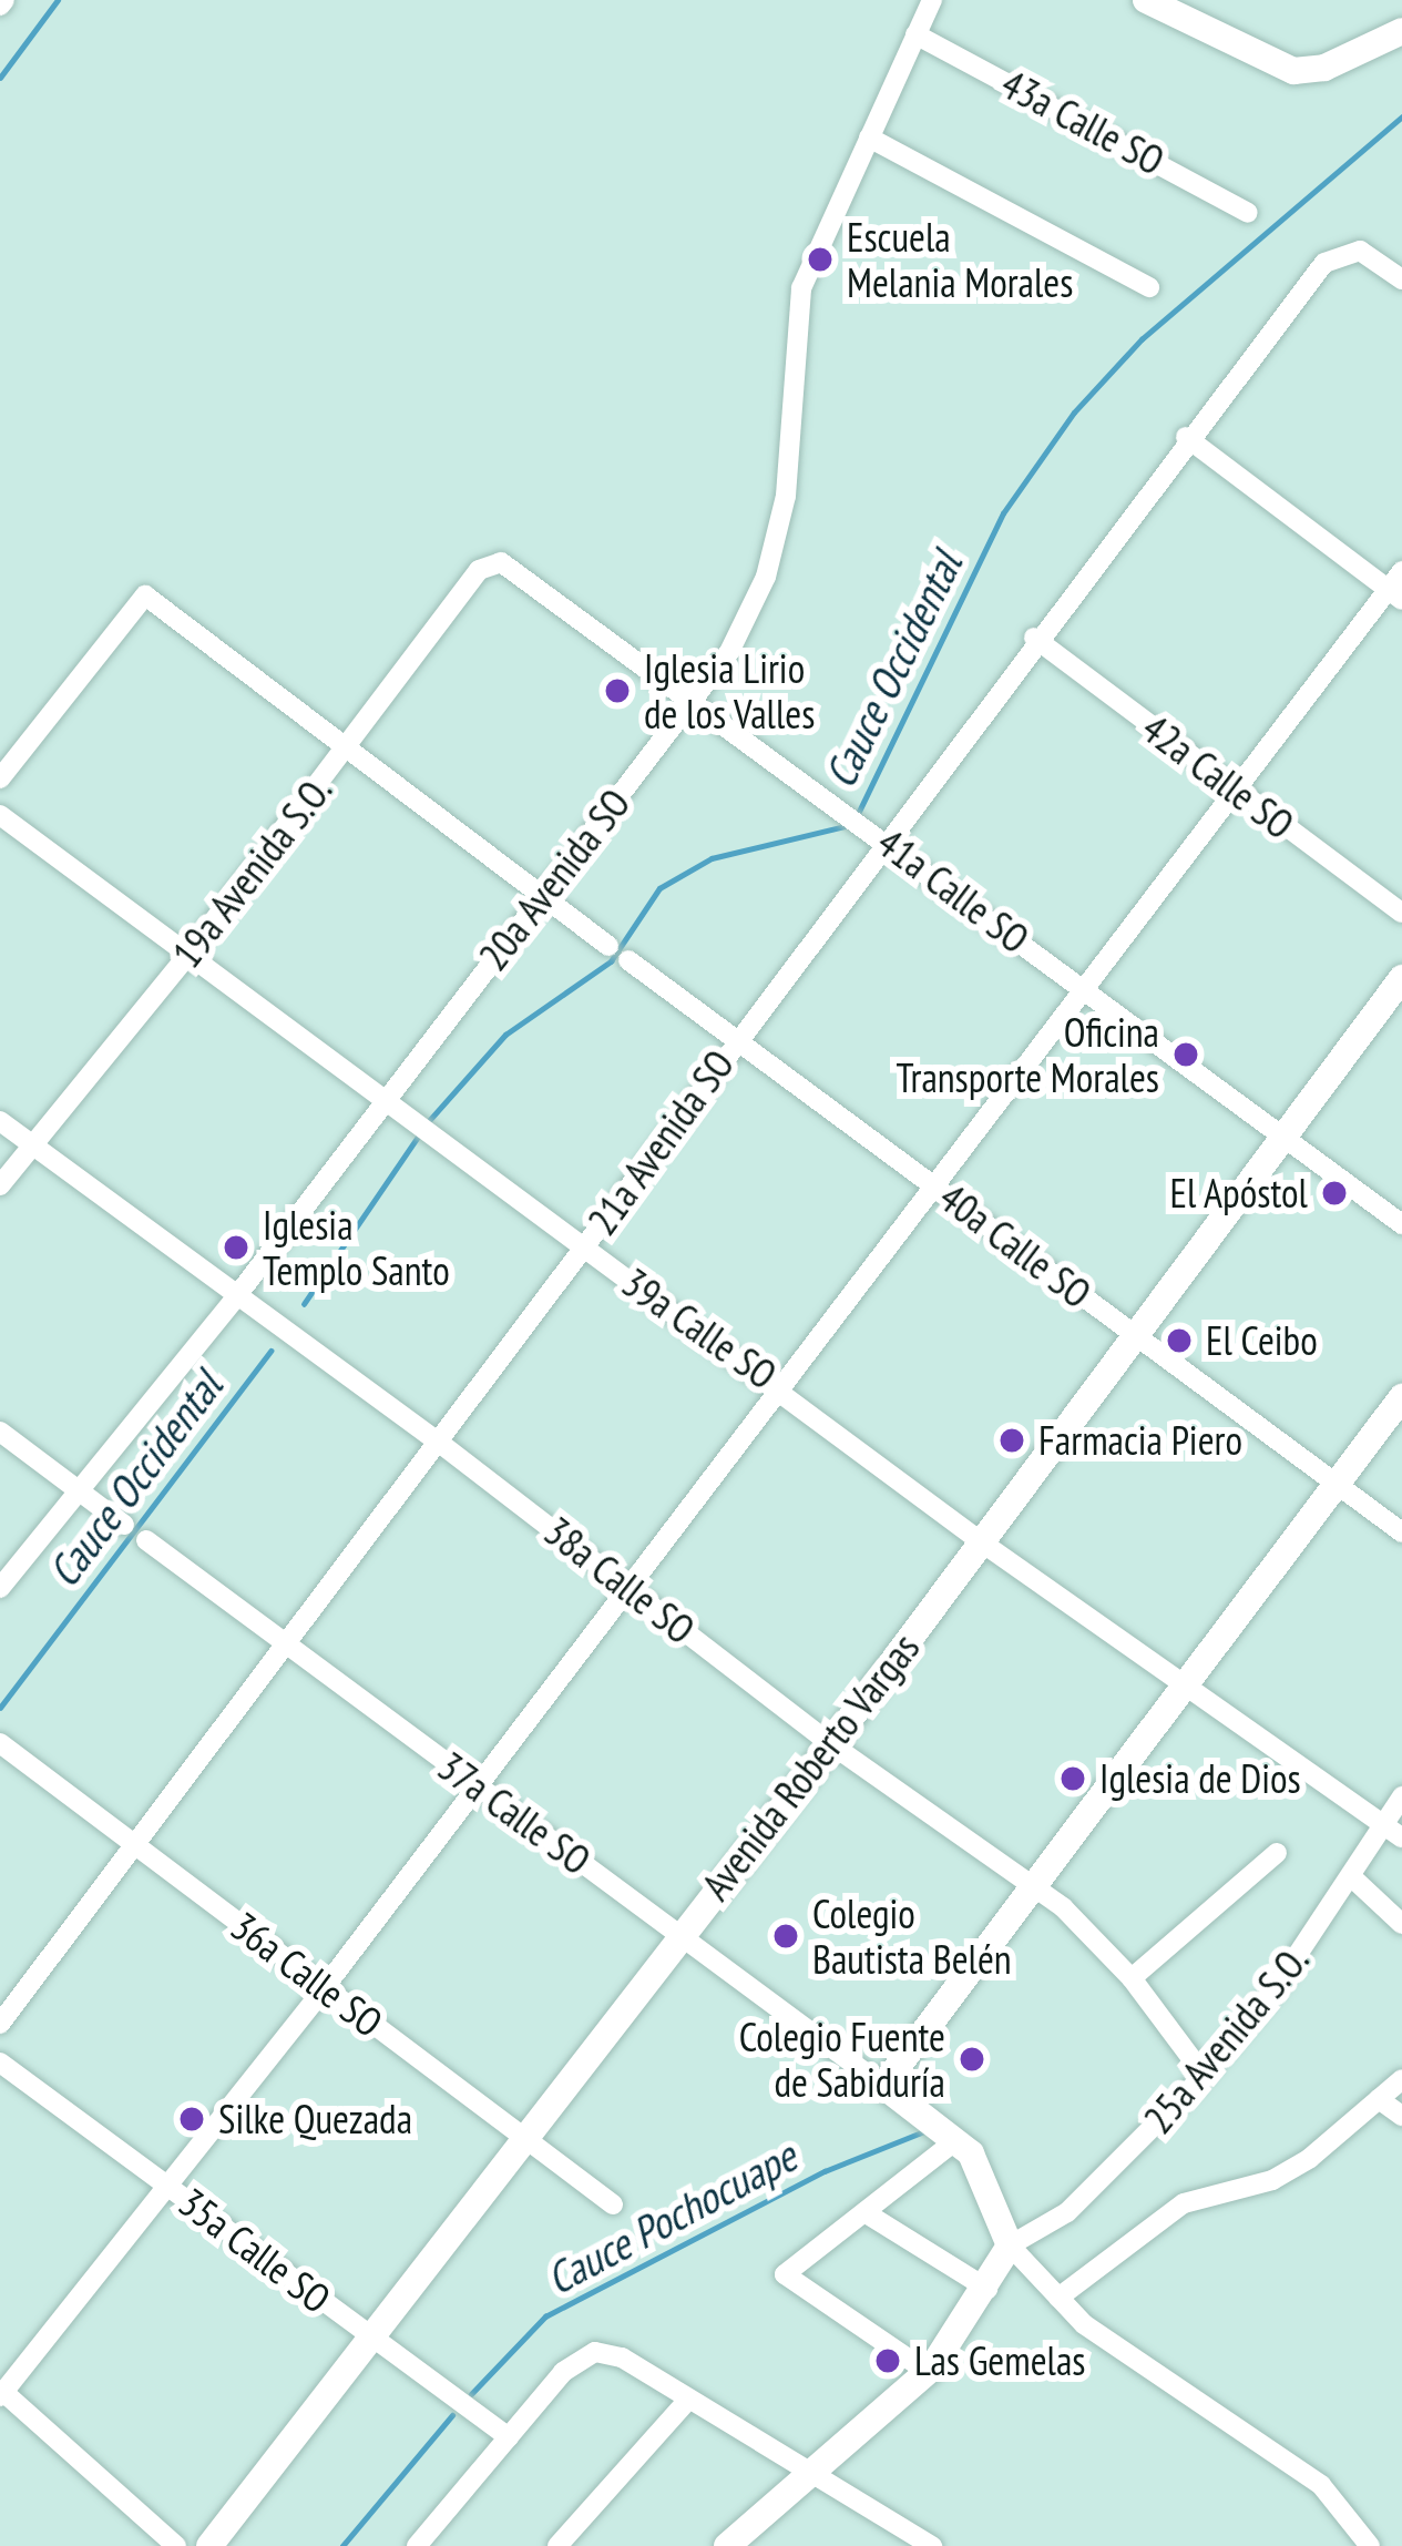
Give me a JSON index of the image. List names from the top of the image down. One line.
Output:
{"streets":{"street":["43a Calle SO","42a Calle SO","19a Avenida S.O.","20a Avenida SO","41a Calle SO","21a Avenida SO","40a Calle SO","39a Calle SO","38a Calle SO","Avenida Roberto Vargas","37a Calle SO","36a Calle SO","25a Avenida S.O.","35a Calle SO"]},"crossings":[["43a Calle SO","20a Avenida SO"],["42a Calle SO","21a Avenida SO"],["19a Avenida S.O.","41a Calle SO"],["19a Avenida S.O.","39a Calle SO"],["19a Avenida S.O.","38a Calle SO"],["20a Avenida SO","41a Calle SO"],["20a Avenida SO","39a Calle SO"],["20a Avenida SO","38a Calle SO"],["41a Calle SO","21a Avenida SO"],["41a Calle SO","Avenida Roberto Vargas"],["21a Avenida SO","40a Calle SO"],["21a Avenida SO","39a Calle SO"],["21a Avenida SO","38a Calle SO"],["21a Avenida SO","37a Calle SO"],["21a Avenida SO","36a Calle SO"],["40a Calle SO","Avenida Roberto Vargas"],["39a Calle SO","Avenida Roberto Vargas"],["39a Calle SO","25a Avenida S.O."],["38a Calle SO","Avenida Roberto Vargas"],["38a Calle SO","25a Avenida S.O."],["Avenida Roberto Vargas","37a Calle SO"],["Avenida Roberto Vargas","36a Calle SO"],["Avenida Roberto Vargas","35a Calle SO"]],"water":["Cauce Occidental","Cauce Pochocuape"],"places":["Escuela Melania Morales","Iglesia Lirio de los Valles","Oficina Transporte Morales","El Apóstol","Iglesia Templo Santo","El Ceibo","Farmacia Piero","Iglesia de Dios","Colegio Bautista Belén","Colegio Fuente de Sabiduría","Silke Quezada","Las Gemelas"]}
